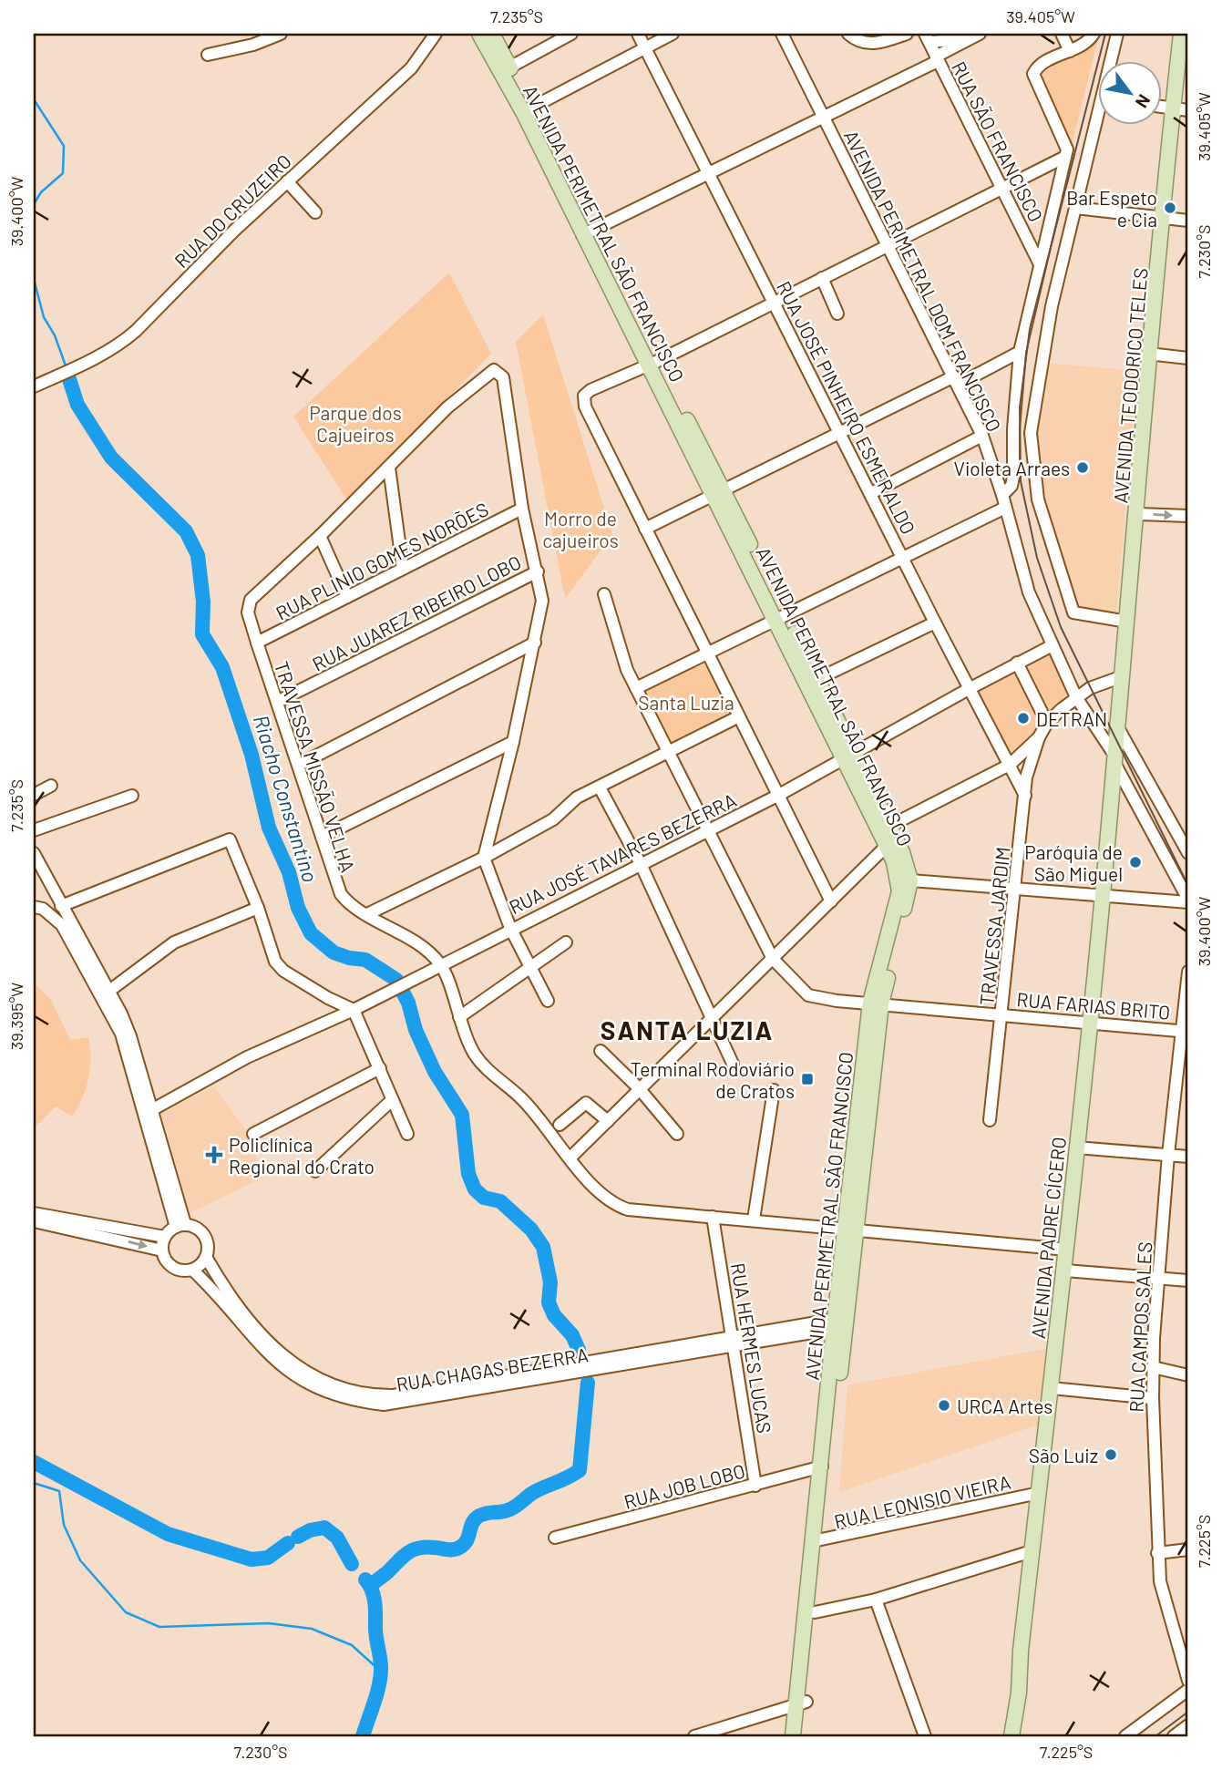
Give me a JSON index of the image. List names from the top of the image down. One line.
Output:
{"streets":{"main road":["AVENIDA PERIMETRAL SÃO FRANCISCO","AVENIDA TEODORICO TELES","AVENIDA PADRE CÍCERO"],"street":["RUA SÃO FRANCISCO","RUA DO CRUZEIRO","AVENIDA PERIMETRAL DOM FRANCISCO","RUA JOSÉ PINHEIRO ESMERALDO","RUA PLINIO GOMES NORÕES","RUA JUAREZ RIBEIRO LOBO","TRAVESSA MISSÃO VELHA","RUA JOSÉ TAVARES BEZERRA","TRAVESSA JARDIM","RUA FARIAS BRITO","RUA CAMPOS SALES","RUA HERMES LUCAS","RUA CHAGAS BEZERRA","RUA JOB LOBO","RUA LEONISIO VIEIRA"]},"crossings":[["AVENIDA PERIMETRAL SÃO FRANCISCO","RUA JOSÉ TAVARES BEZERRA"],["AVENIDA PERIMETRAL SÃO FRANCISCO","TRAVESSA JARDIM"],["AVENIDA PERIMETRAL SÃO FRANCISCO","RUA FARIAS BRITO"],["AVENIDA PERIMETRAL SÃO FRANCISCO","RUA CHAGAS BEZERRA"],["AVENIDA PERIMETRAL SÃO FRANCISCO","RUA JOB LOBO"],["AVENIDA PERIMETRAL SÃO FRANCISCO","RUA LEONISIO VIEIRA"],["AVENIDA PERIMETRAL DOM FRANCISCO","RUA JOSÉ TAVARES BEZERRA"],["AVENIDA PERIMETRAL DOM FRANCISCO","TRAVESSA JARDIM"],["AVENIDA PERIMETRAL DOM FRANCISCO","AVENIDA PADRE CÍCERO"],["AVENIDA TEODORICO TELES","TRAVESSA JARDIM"],["AVENIDA TEODORICO TELES","AVENIDA PADRE CÍCERO"],["RUA JOSÉ PINHEIRO ESMERALDO","RUA JOSÉ TAVARES BEZERRA"],["RUA JOSÉ PINHEIRO ESMERALDO","TRAVESSA JARDIM"],["RUA PLINIO GOMES NORÕES","TRAVESSA MISSÃO VELHA"],["RUA JUAREZ RIBEIRO LOBO","TRAVESSA MISSÃO VELHA"],["TRAVESSA MISSÃO VELHA","RUA JOSÉ TAVARES BEZERRA"],["RUA JOSÉ TAVARES BEZERRA","RUA FARIAS BRITO"],["TRAVESSA JARDIM","RUA FARIAS BRITO"],["RUA FARIAS BRITO","AVENIDA PADRE CÍCERO"],["RUA FARIAS BRITO","RUA CAMPOS SALES"],["AVENIDA PADRE CÍCERO","RUA LEONISIO VIEIRA"],["RUA HERMES LUCAS","RUA CHAGAS BEZERRA"],["RUA HERMES LUCAS","RUA JOB LOBO"]],"districts":["SANTA LUZIA"],"water":["Riacho Constantino"],"parks":["Parque dos Cajueiros","Morro de cajueiros","Santa Luzia"],"places":{"other":["Bar Espeto e Cia","Violeta Arraes","DETRAN","Paróquia de São Miguel","URCA Artes","São Luiz"],"transit":["Terminal Rodoviário de Cratos"],"health":["Policlínica Regional do Crato"]},"north":"bottom right","coordinates":["7.235°S","39.405°W","39.400°W","7.230°S","39.395°W","7.225°S"]}
